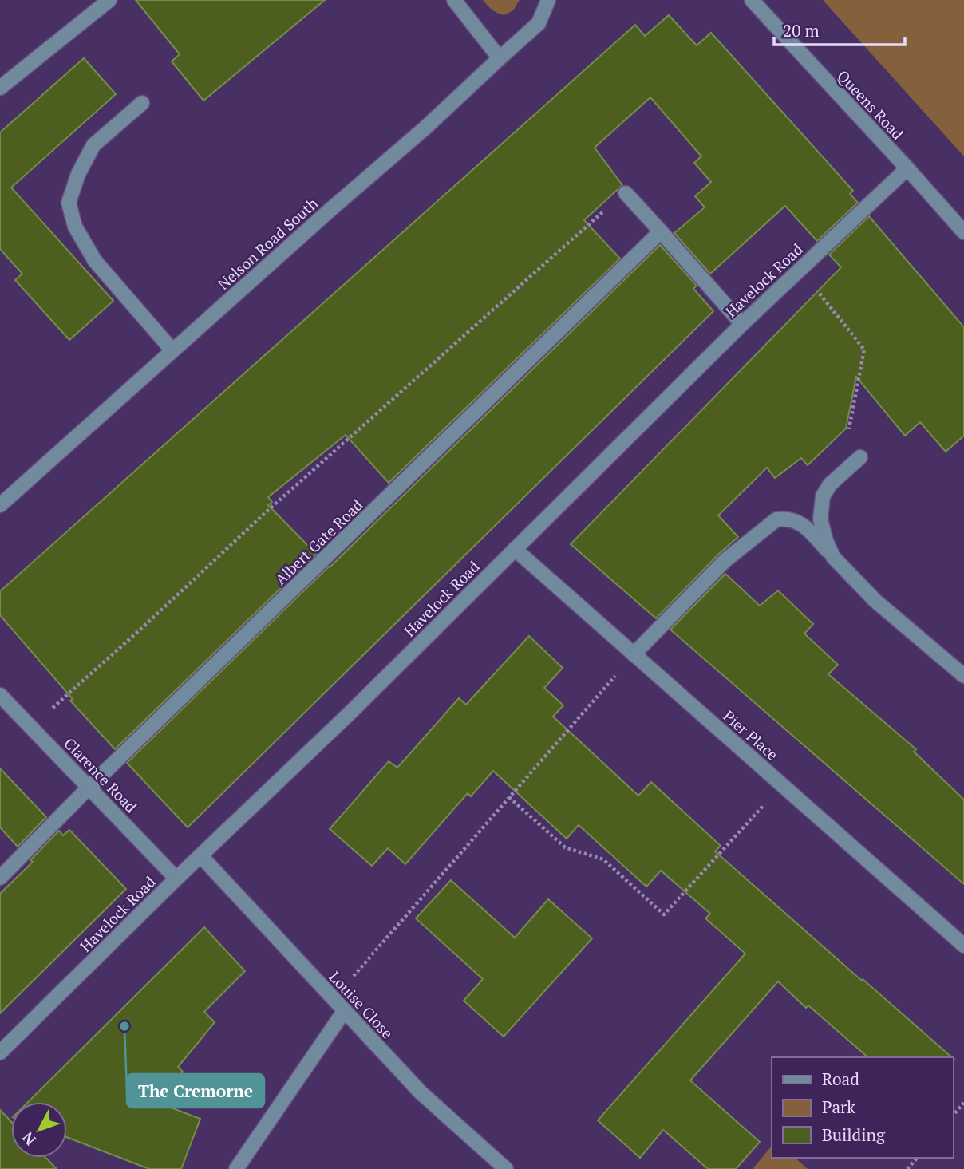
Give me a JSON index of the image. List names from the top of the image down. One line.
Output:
{"streets":{"street":["Queens Road","Nelson Road South","Havelock Road","Albert Gate Road","Pier Place","Clarence Road","Louise Close"]},"crossings":[["Queens Road","Havelock Road"],["Havelock Road","Pier Place"],["Havelock Road","Clarence Road"],["Havelock Road","Louise Close"],["Albert Gate Road","Clarence Road"]],"places":["The Cremorne"],"legend":["Road","Park","Building"],"scale_bar":"20 m","north":"bottom left"}
